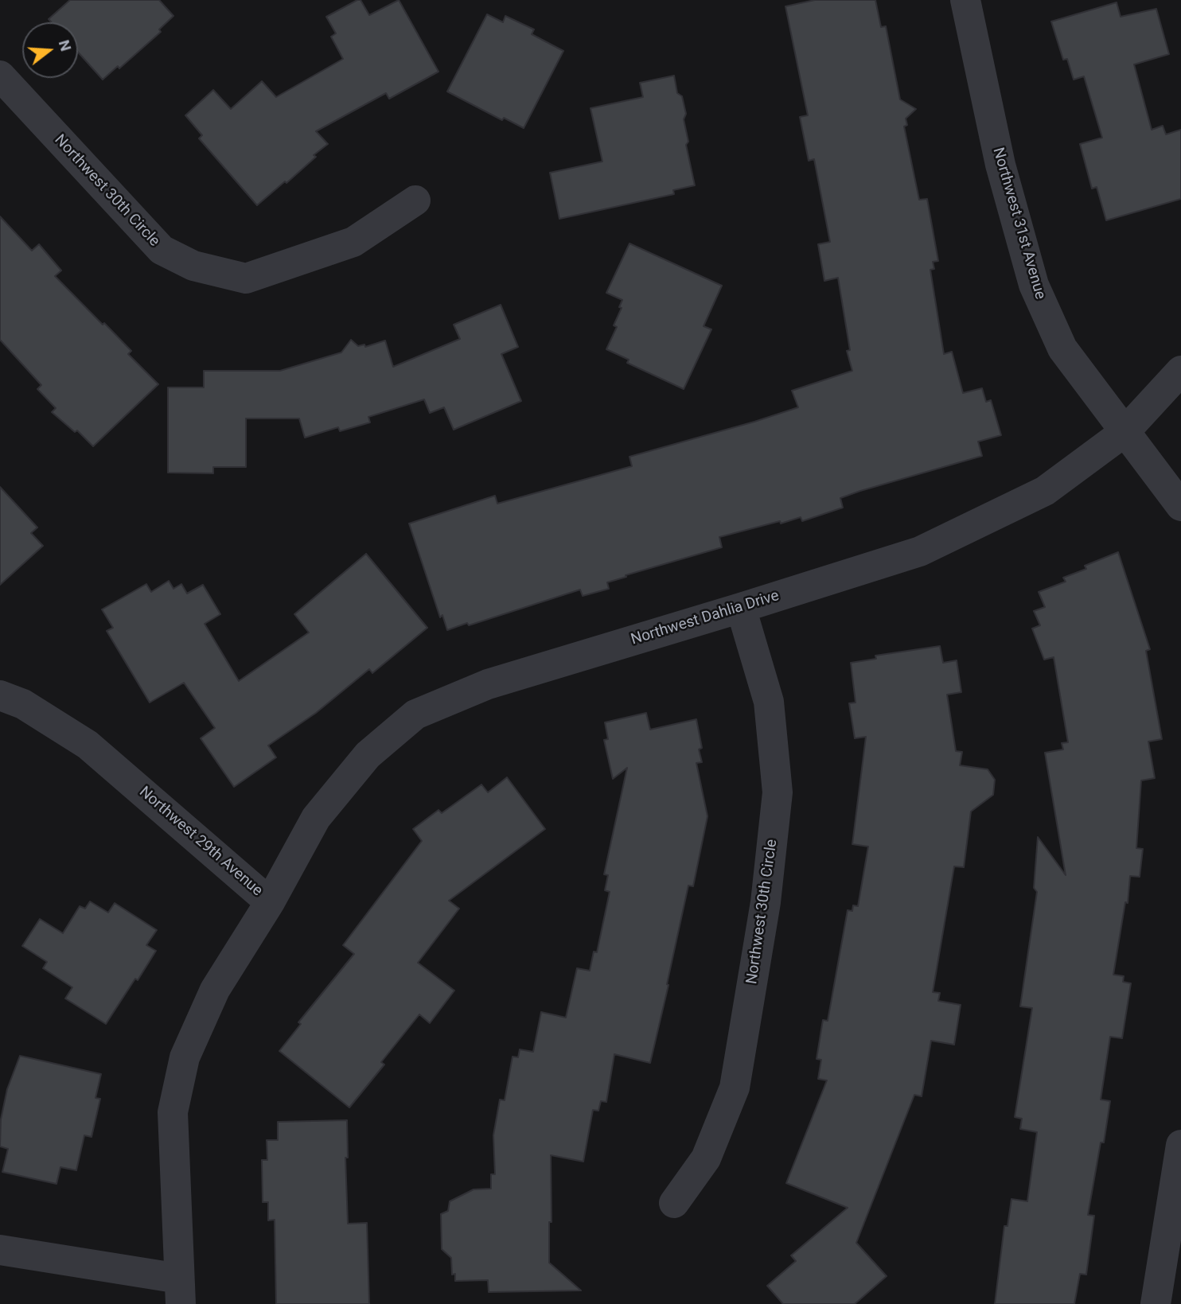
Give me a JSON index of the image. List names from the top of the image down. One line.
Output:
{"streets":{"street":["Northwest 30th Circle","Northwest 31st Avenue","Northwest Dahlia Drive","Northwest 29th Avenue"]},"crossings":[["Northwest 30th Circle","Northwest Dahlia Drive"],["Northwest 31st Avenue","Northwest Dahlia Drive"],["Northwest Dahlia Drive","Northwest 29th Avenue"]],"north":"right"}
